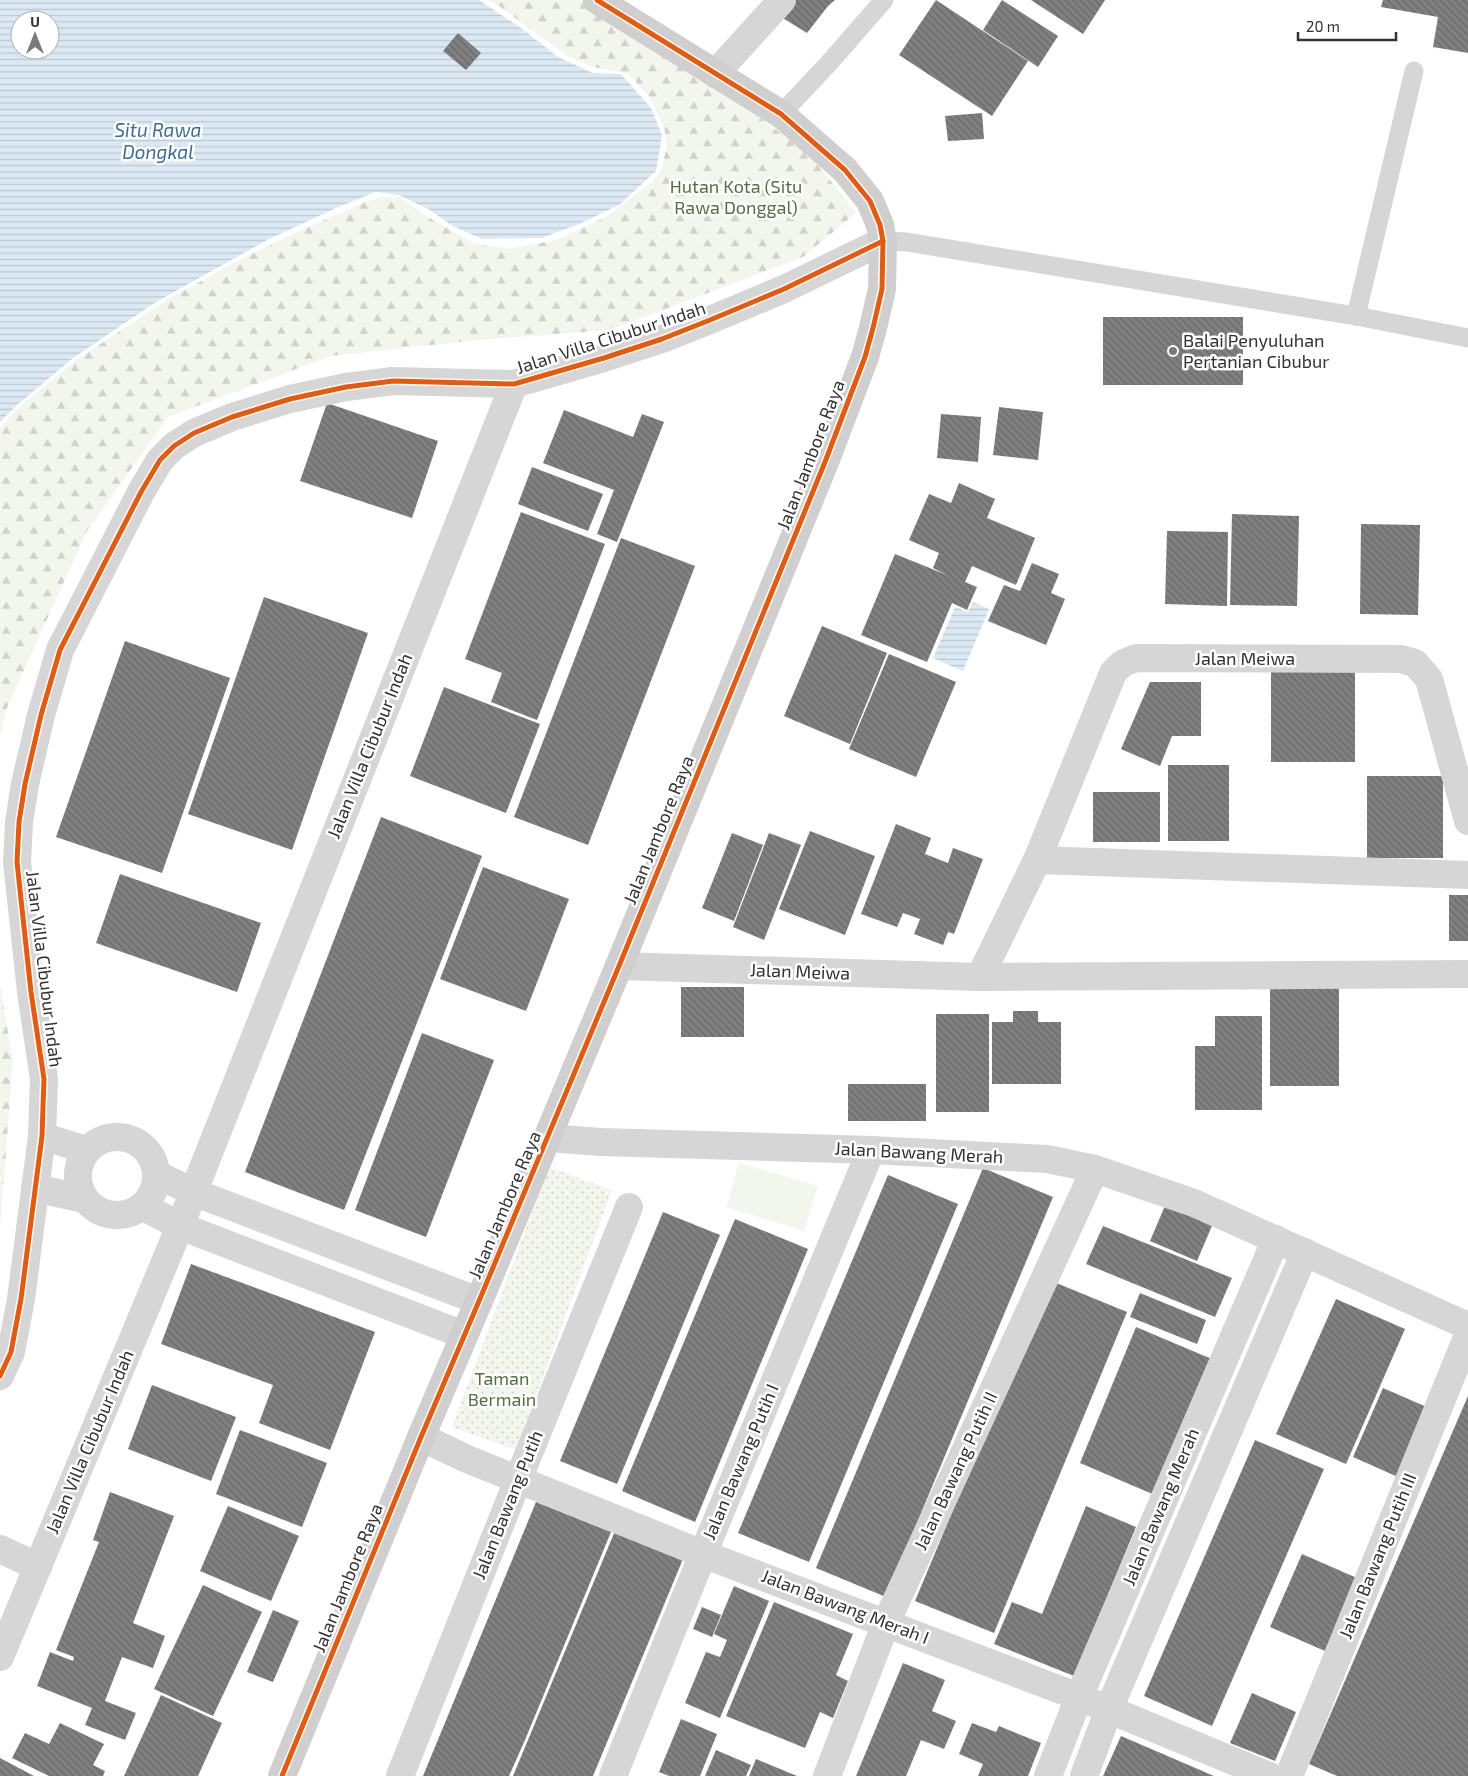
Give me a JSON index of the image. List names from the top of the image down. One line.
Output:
{"streets":{"street":["Jalan Villa Cibubur Indah","Jalan Jambore Raya","Jalan Meiwa","Jalan Bawang Merah","Jalan Bawang Putih I","Jalan Bawang Putih II","Jalan Bawang Putih","Jalan Bawang Putih III","Jalan Bawang Merah I"]},"crossings":[["Jalan Villa Cibubur Indah","Jalan Jambore Raya"],["Jalan Jambore Raya","Jalan Meiwa"],["Jalan Jambore Raya","Jalan Bawang Merah"],["Jalan Jambore Raya","Jalan Bawang Merah I"],["Jalan Bawang Merah","Jalan Bawang Putih I"],["Jalan Bawang Merah","Jalan Bawang Putih II"],["Jalan Bawang Merah","Jalan Bawang Merah I"],["Jalan Bawang Putih I","Jalan Bawang Merah I"],["Jalan Bawang Putih II","Jalan Bawang Merah I"],["Jalan Bawang Putih","Jalan Bawang Merah I"]],"water":["Situ Rawa Dongkal"],"parks":["Hutan Kota (Situ Rawa Donggal)","Taman Bermain"],"places":["Balai Penyuluhan Pertanian Cibubur"],"scale_bar":"20 m","north":"top"}
